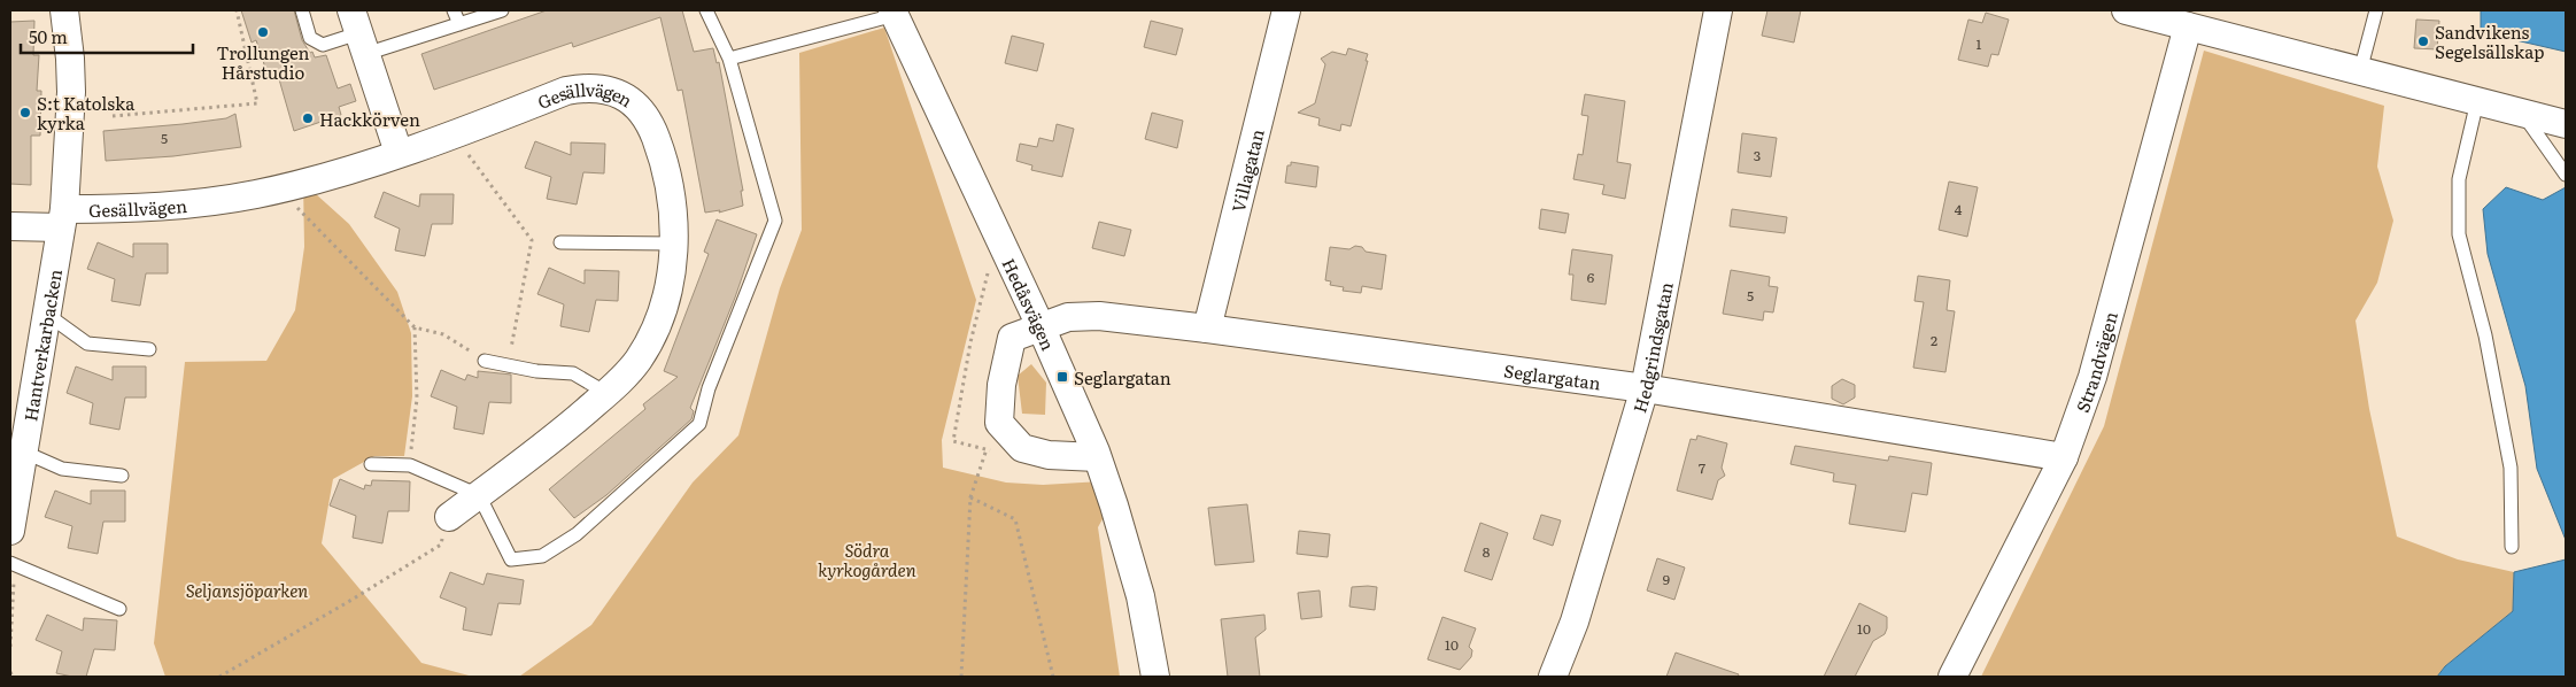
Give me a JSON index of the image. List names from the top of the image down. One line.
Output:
{"streets":{"street":["Gesällvägen","Villagatan","Hedåsvägen","Hantverkarbacken","Hedgrindsgatan","Strandvägen","Seglargatan"]},"crossings":[["Gesällvägen","Hantverkarbacken"],["Villagatan","Seglargatan"],["Hedåsvägen","Seglargatan"],["Hedgrindsgatan","Seglargatan"],["Strandvägen","Seglargatan"]],"parks":["Södra kyrkogården","Seljansjöparken"],"places":{"other":["Trollungen Hårstudio","Sandvikens Segelsällskap","S:t Katolska kyrka","Hackkörven"],"transit":["Seglargatan"]},"house_numbers":["1","5","3","4","6","5","2","7","8","9","10","10"],"scale_bar":"50 m"}
